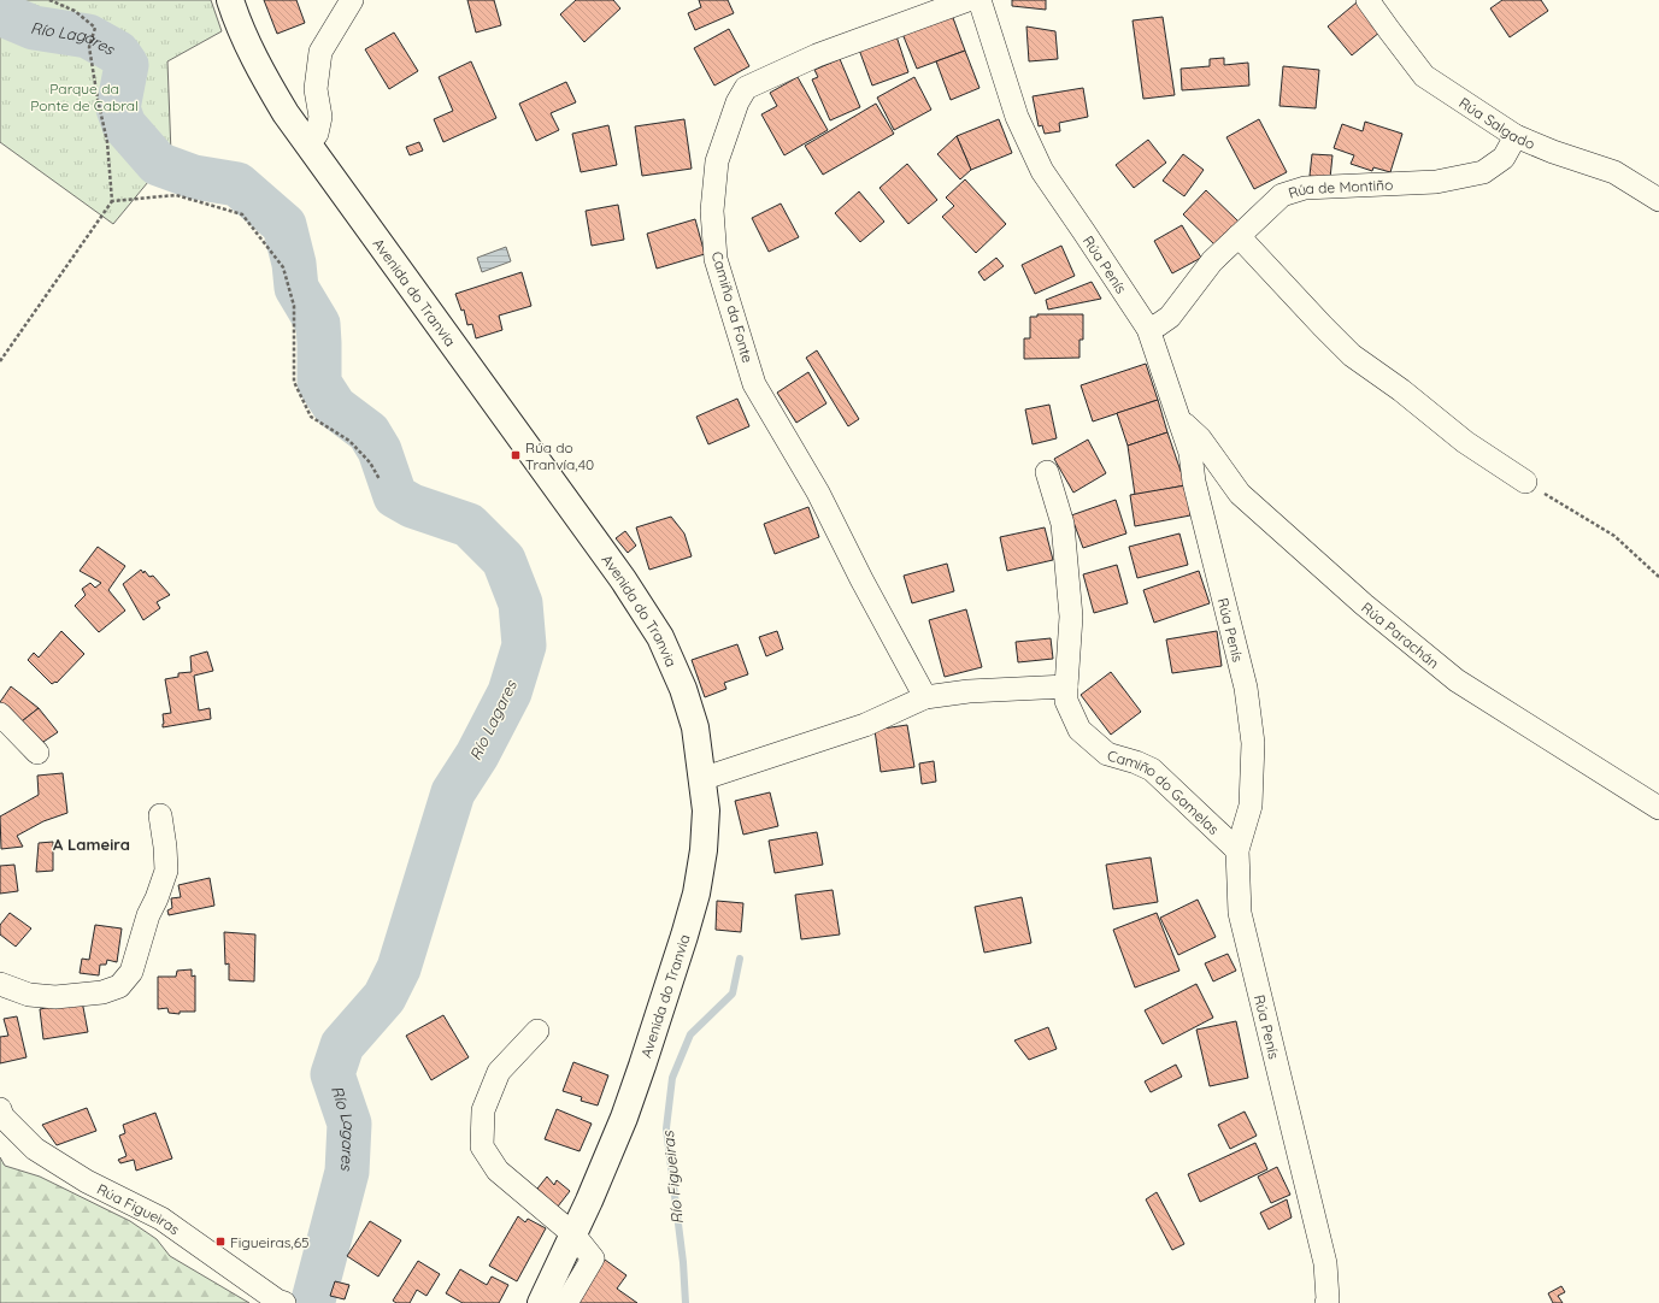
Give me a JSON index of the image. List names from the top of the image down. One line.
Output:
{"streets":{"main road":["Avenida do Tranvia"],"street":["Rúa Salgado","Rúa de Montiño","Rúa Penís","Camiño da Fonte","Rúa Parachán","Camiño do Gamelas","Rúa Figueiras"]},"crossings":[["Rúa Salgado","Rúa de Montiño"],["Rúa de Montiño","Rúa Penís"],["Rúa Penís","Rúa Parachán"],["Rúa Penís","Camiño do Gamelas"]],"districts":["A Lameira"],"water":["Río Lagares","Río Figueiras"],"parks":["Parque da Ponte de Cabral"],"places":{"transit":["Rúa do Tranvía,40","Figueiras,65"]}}
